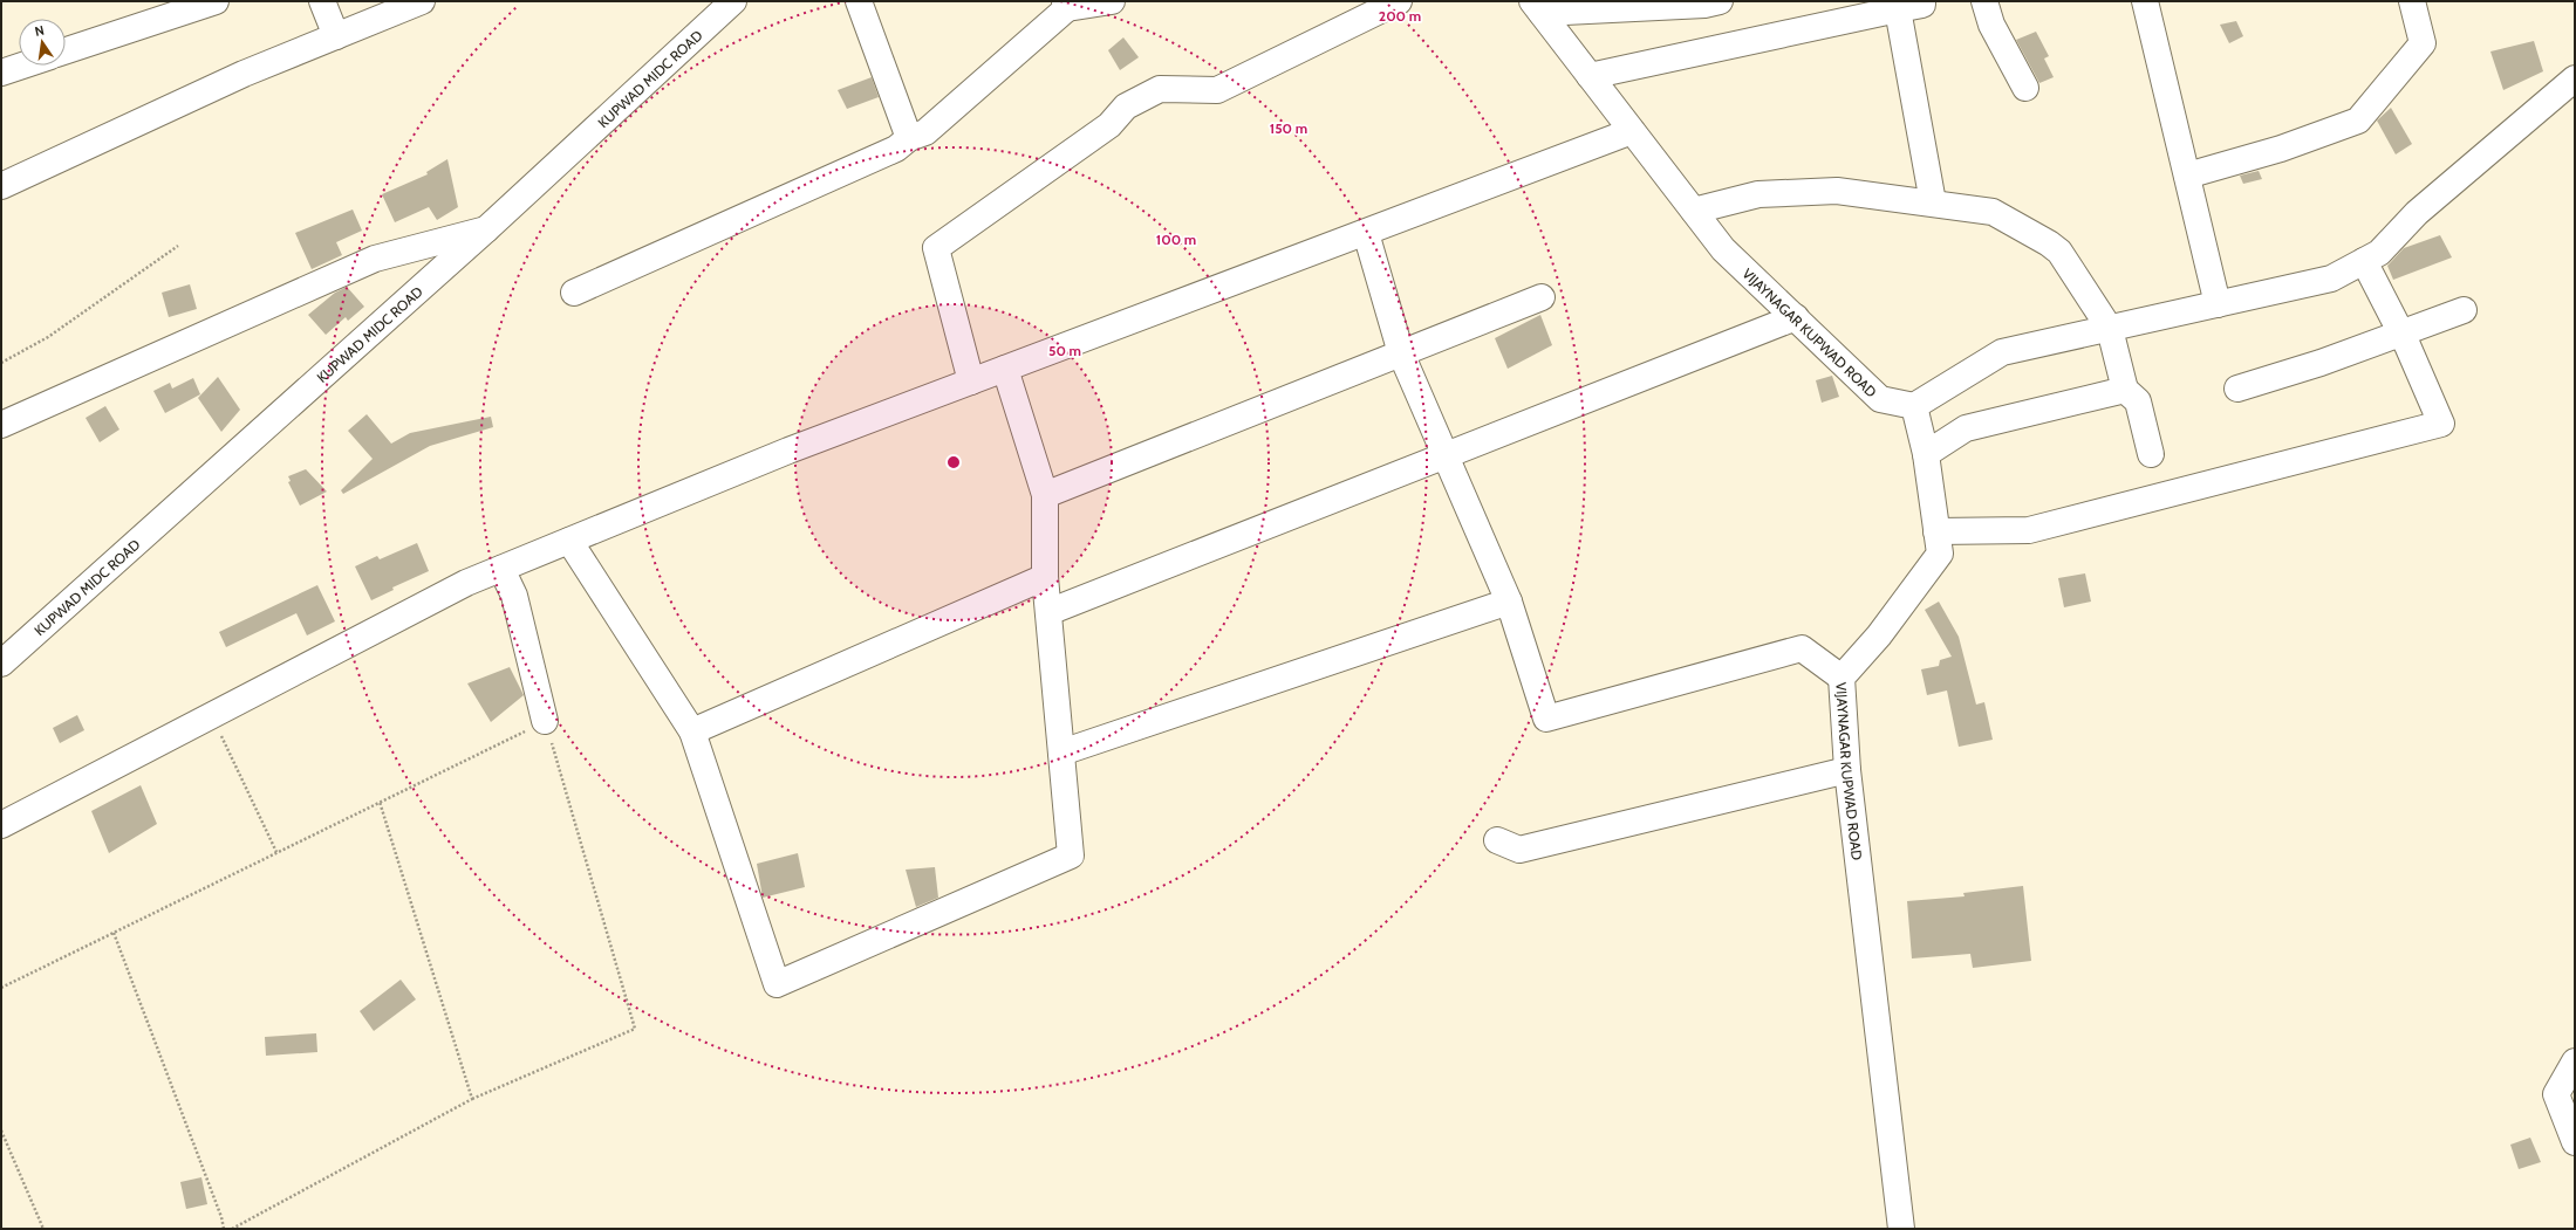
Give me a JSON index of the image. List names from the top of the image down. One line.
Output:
{"streets":{"street":["KUPWAD MIDC ROAD","VIJAYNAGAR KUPWAD ROAD"]},"north":"top","rings":["200 m","150 m","100 m","50 m"]}
